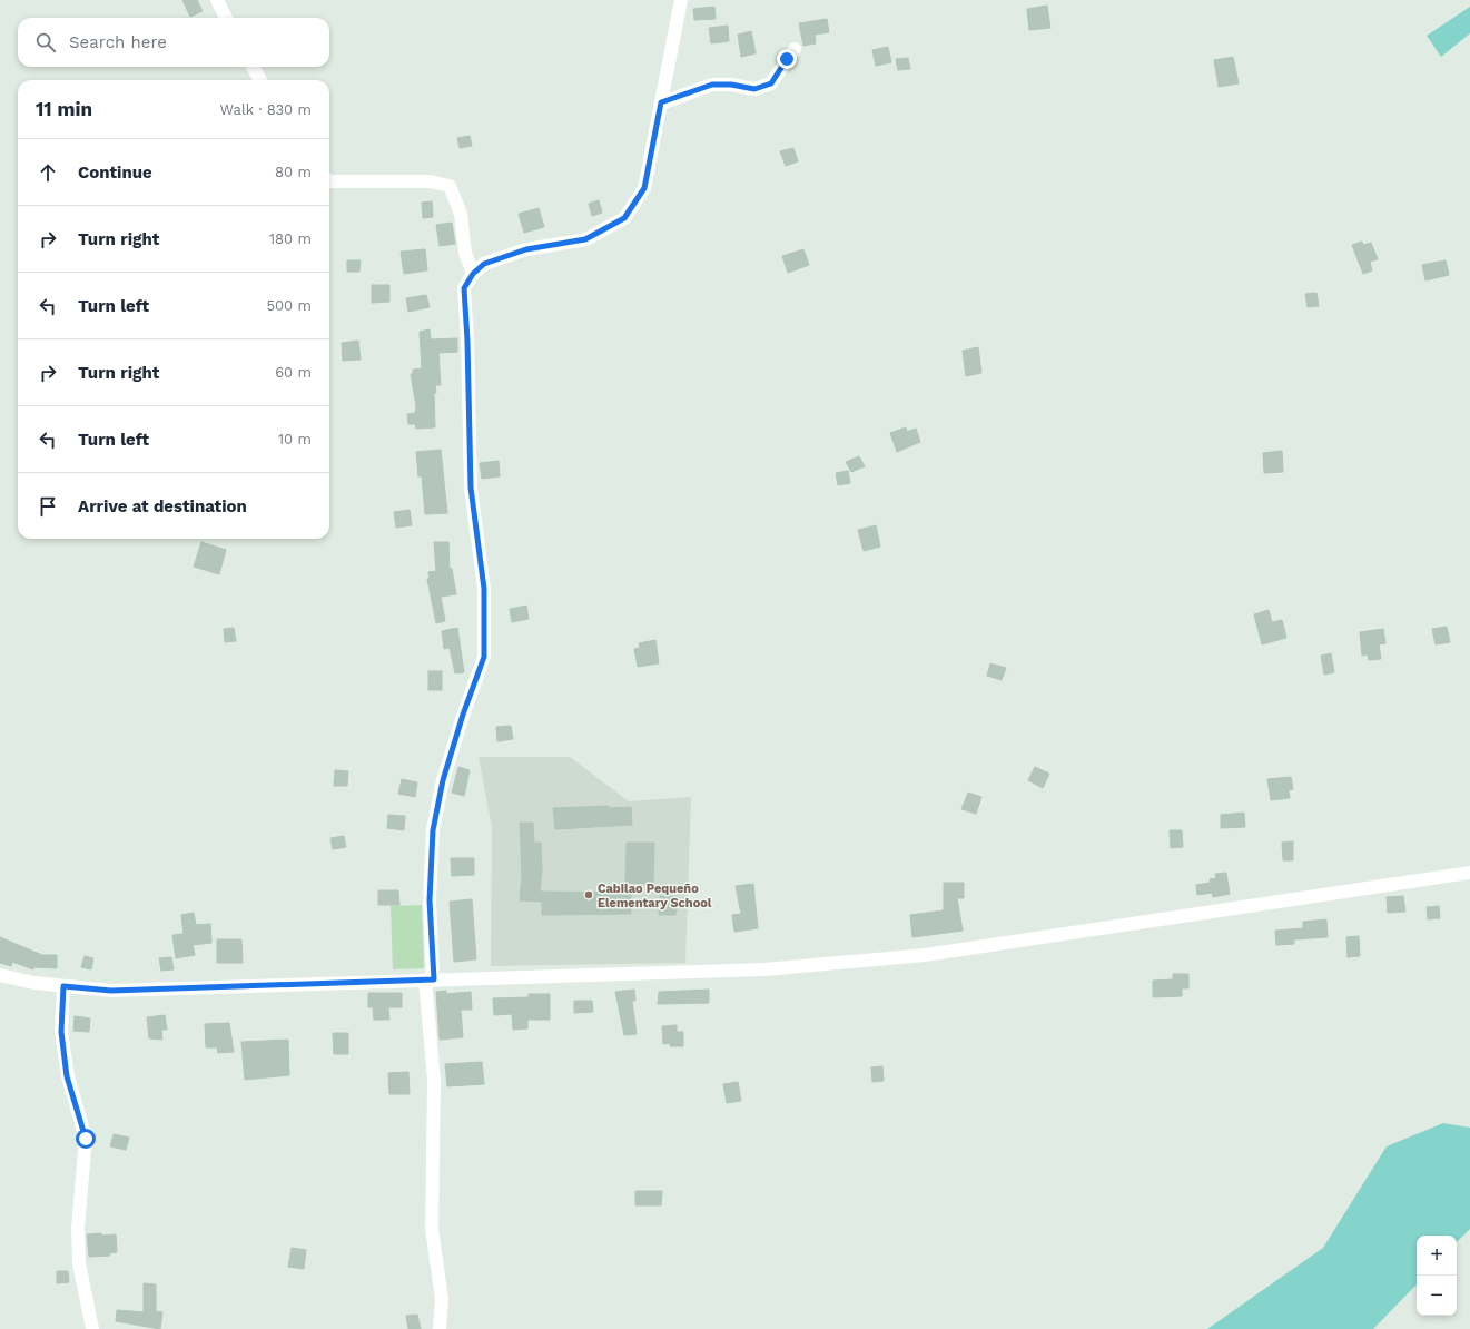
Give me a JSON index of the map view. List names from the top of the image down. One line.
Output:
{"places":["Cabilao Pequeño Elementary School"],"page":{"search":"Search here","heading":["11 min","Walk · 830 m"],"list":[["Continue","80 m"],["Turn right","180 m"],["Turn left","500 m"],["Turn right","60 m"],["Turn left","10 m"],"Arrive at destination"],"map_buttons":["+","−"]}}
